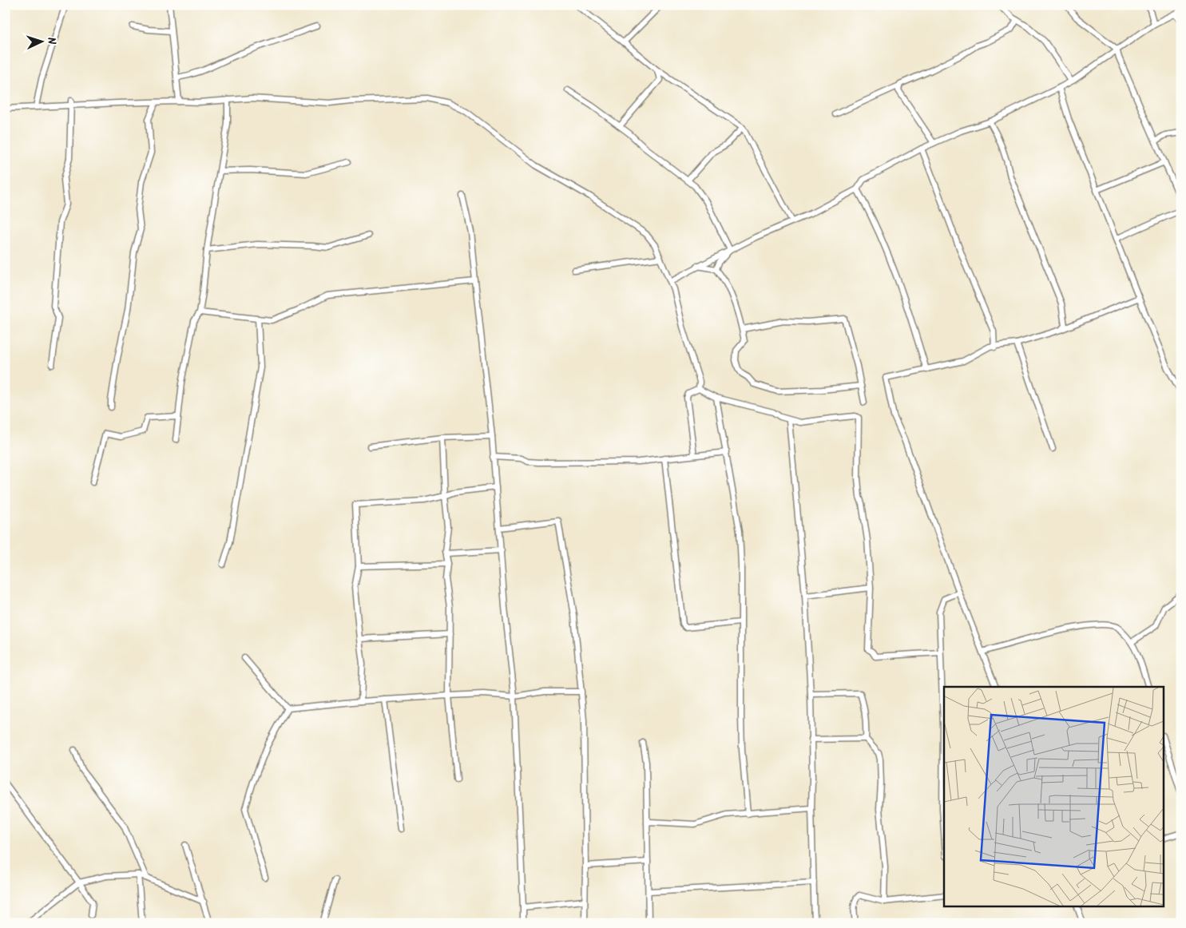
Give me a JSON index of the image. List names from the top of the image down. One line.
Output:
{"north":"right"}
